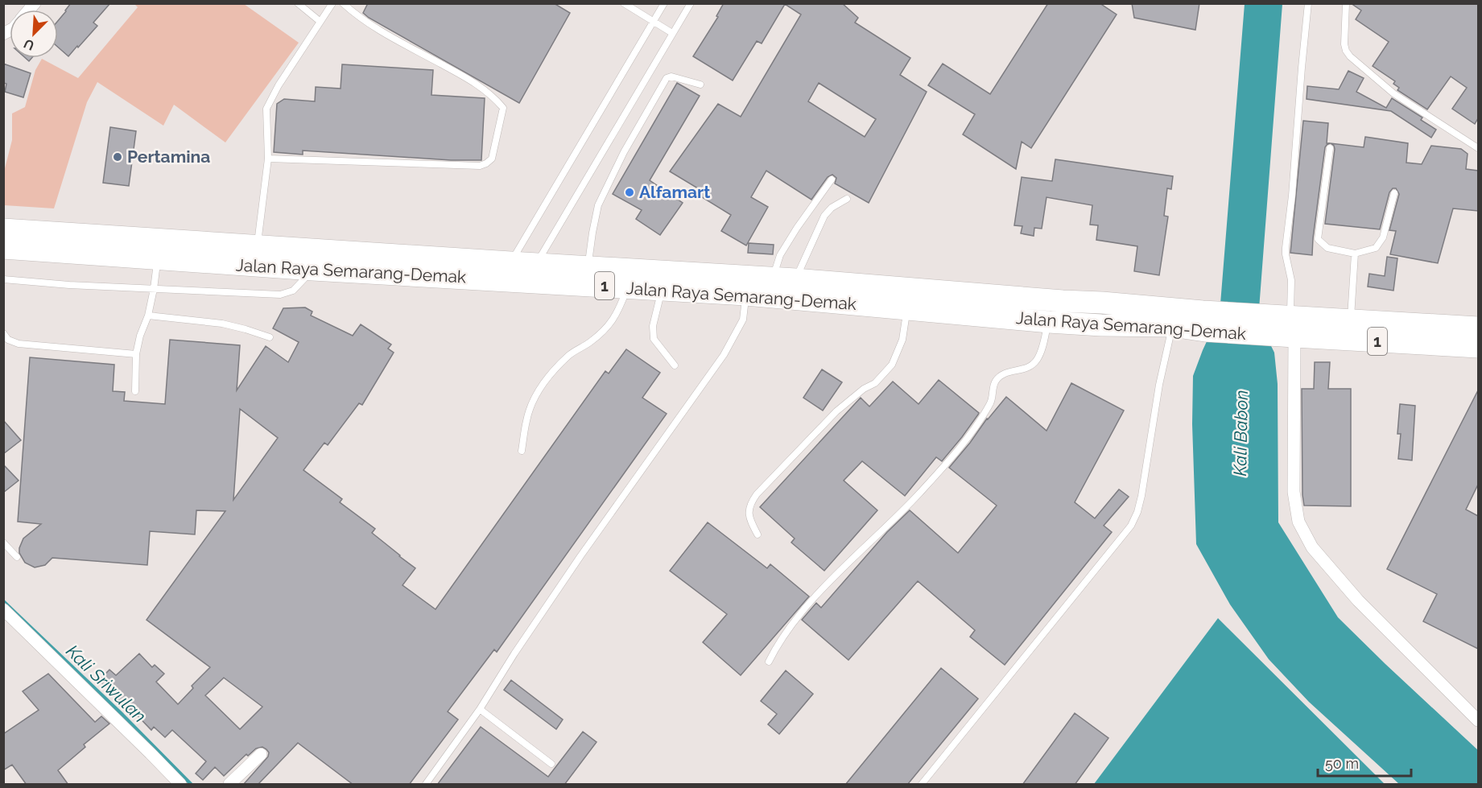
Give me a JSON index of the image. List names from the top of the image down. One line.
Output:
{"streets":{"highway":["Jalan Raya Semarang-Demak","1"]},"water":["Kali Babon","Kali Sriwulan"],"places":["Pertamina","Alfamart"],"scale_bar":"50 m","north":"bottom left"}
